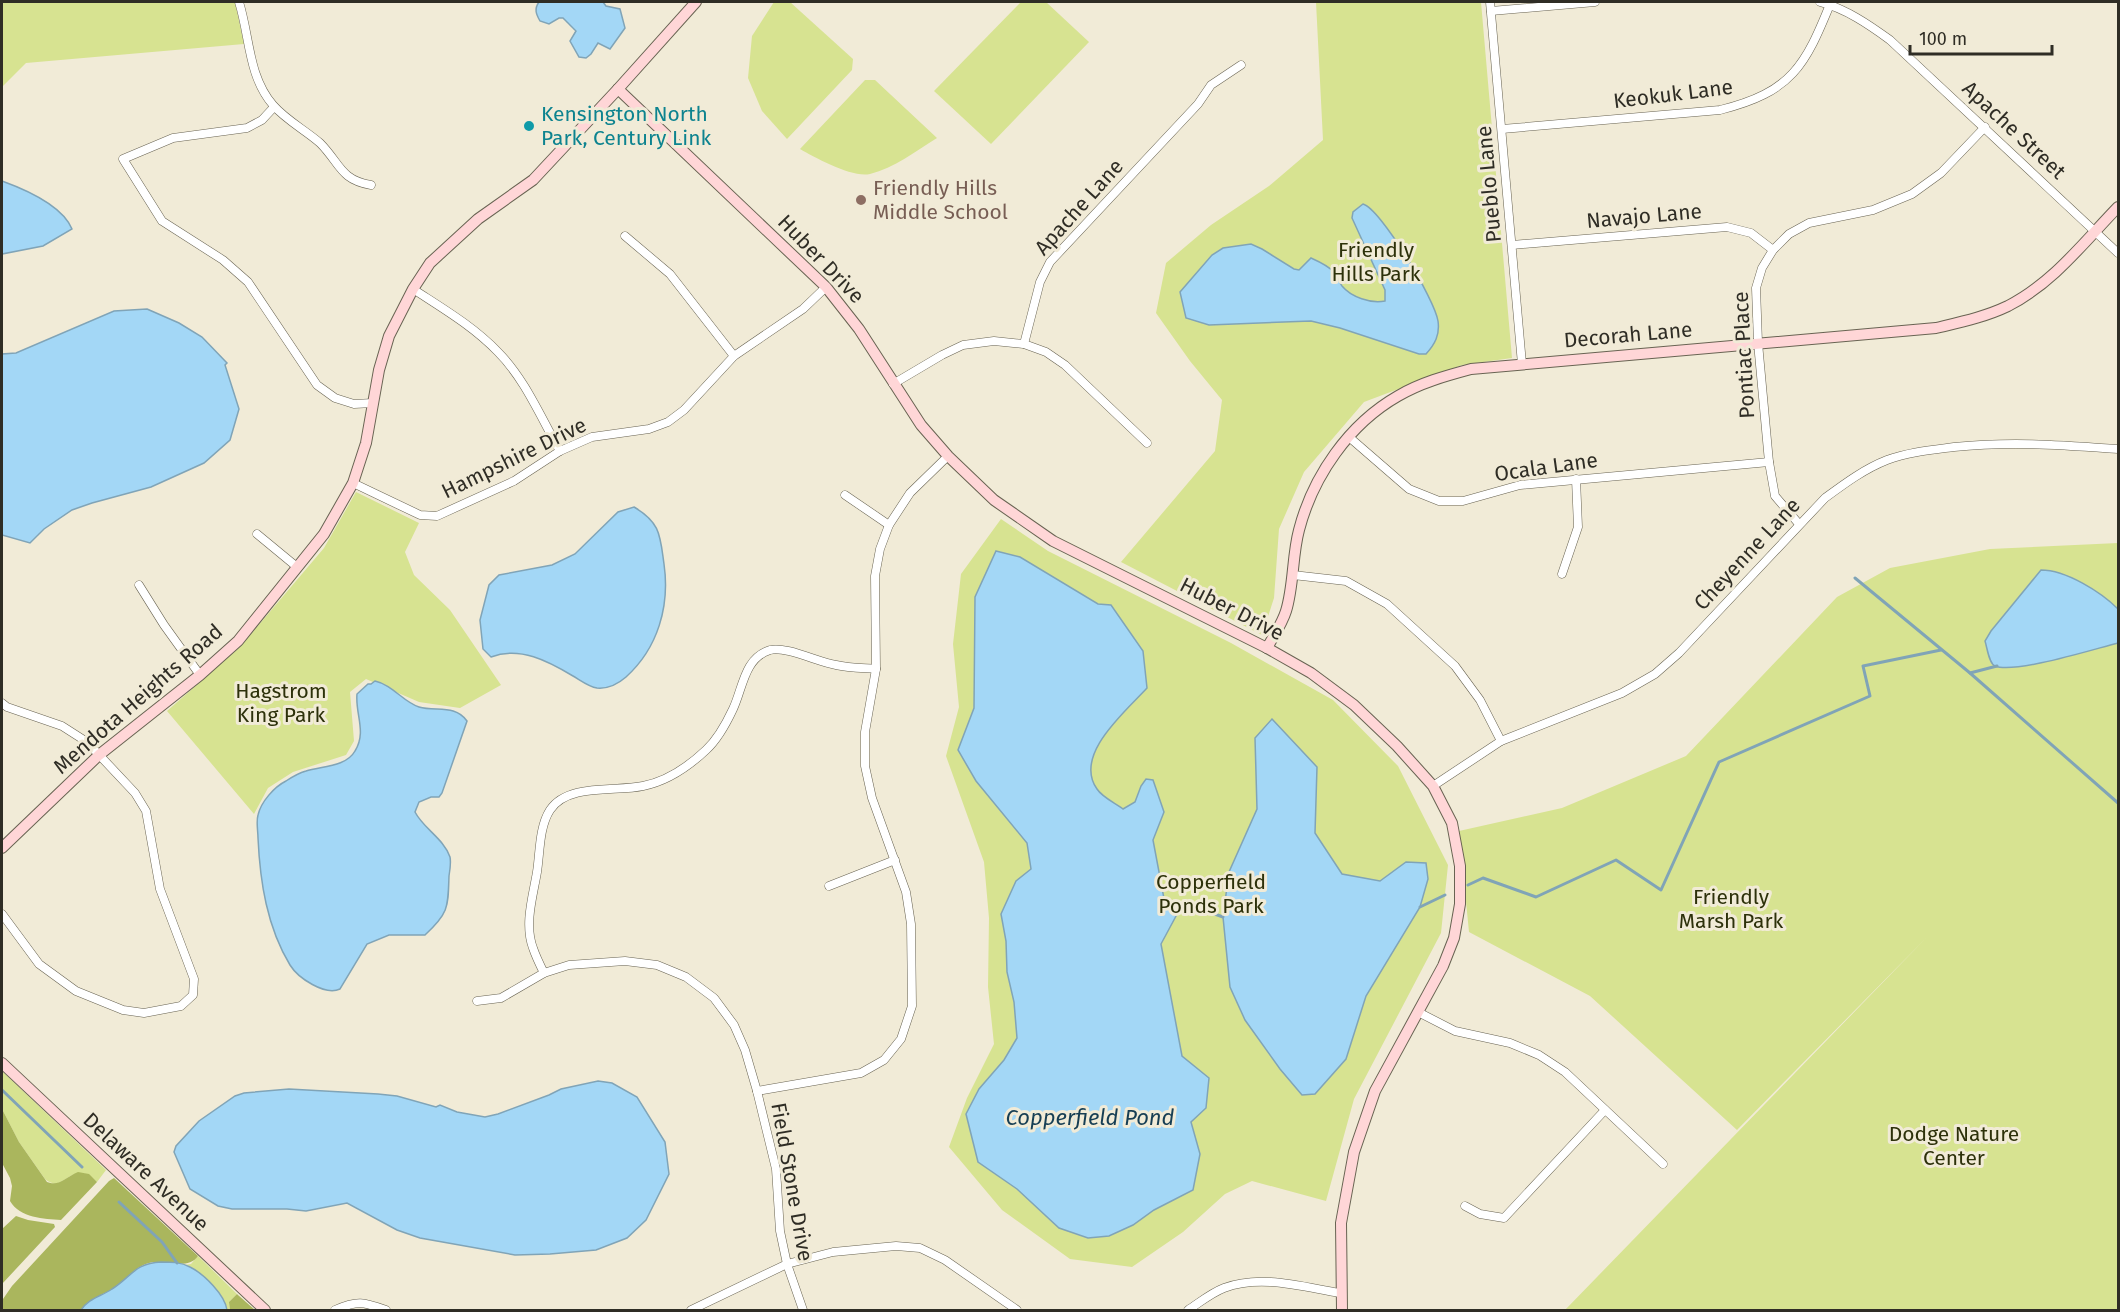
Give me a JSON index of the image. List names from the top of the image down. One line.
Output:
{"streets":{"street":["Keokuk Lane","Apache Street","Pueblo Lane","Apache Lane","Navajo Lane","Huber Drive","Decorah Lane","Pontiac Place","Hampshire Drive","Ocala Lane","Cheyenne Lane","Mendota Heights Road","Delaware Avenue","Field Stone Drive"]},"crossings":[["Keokuk Lane","Apache Street"],["Keokuk Lane","Pueblo Lane"],["Apache Street","Decorah Lane"],["Apache Street","Pontiac Place"],["Pueblo Lane","Navajo Lane"],["Pueblo Lane","Decorah Lane"],["Navajo Lane","Pontiac Place"],["Huber Drive","Decorah Lane"],["Huber Drive","Hampshire Drive"],["Huber Drive","Cheyenne Lane"],["Huber Drive","Mendota Heights Road"],["Decorah Lane","Pontiac Place"],["Decorah Lane","Ocala Lane"],["Pontiac Place","Ocala Lane"],["Pontiac Place","Cheyenne Lane"],["Hampshire Drive","Mendota Heights Road"]],"water":["Copperfield Pond"],"parks":["Friendly Hills Park","Hagstrom King Park","Copperfield Ponds Park","Friendly Marsh Park","Dodge Nature Center"],"places":["Kensington North Park, Century Link","Friendly Hills Middle School"],"scale_bar":"100 m"}
